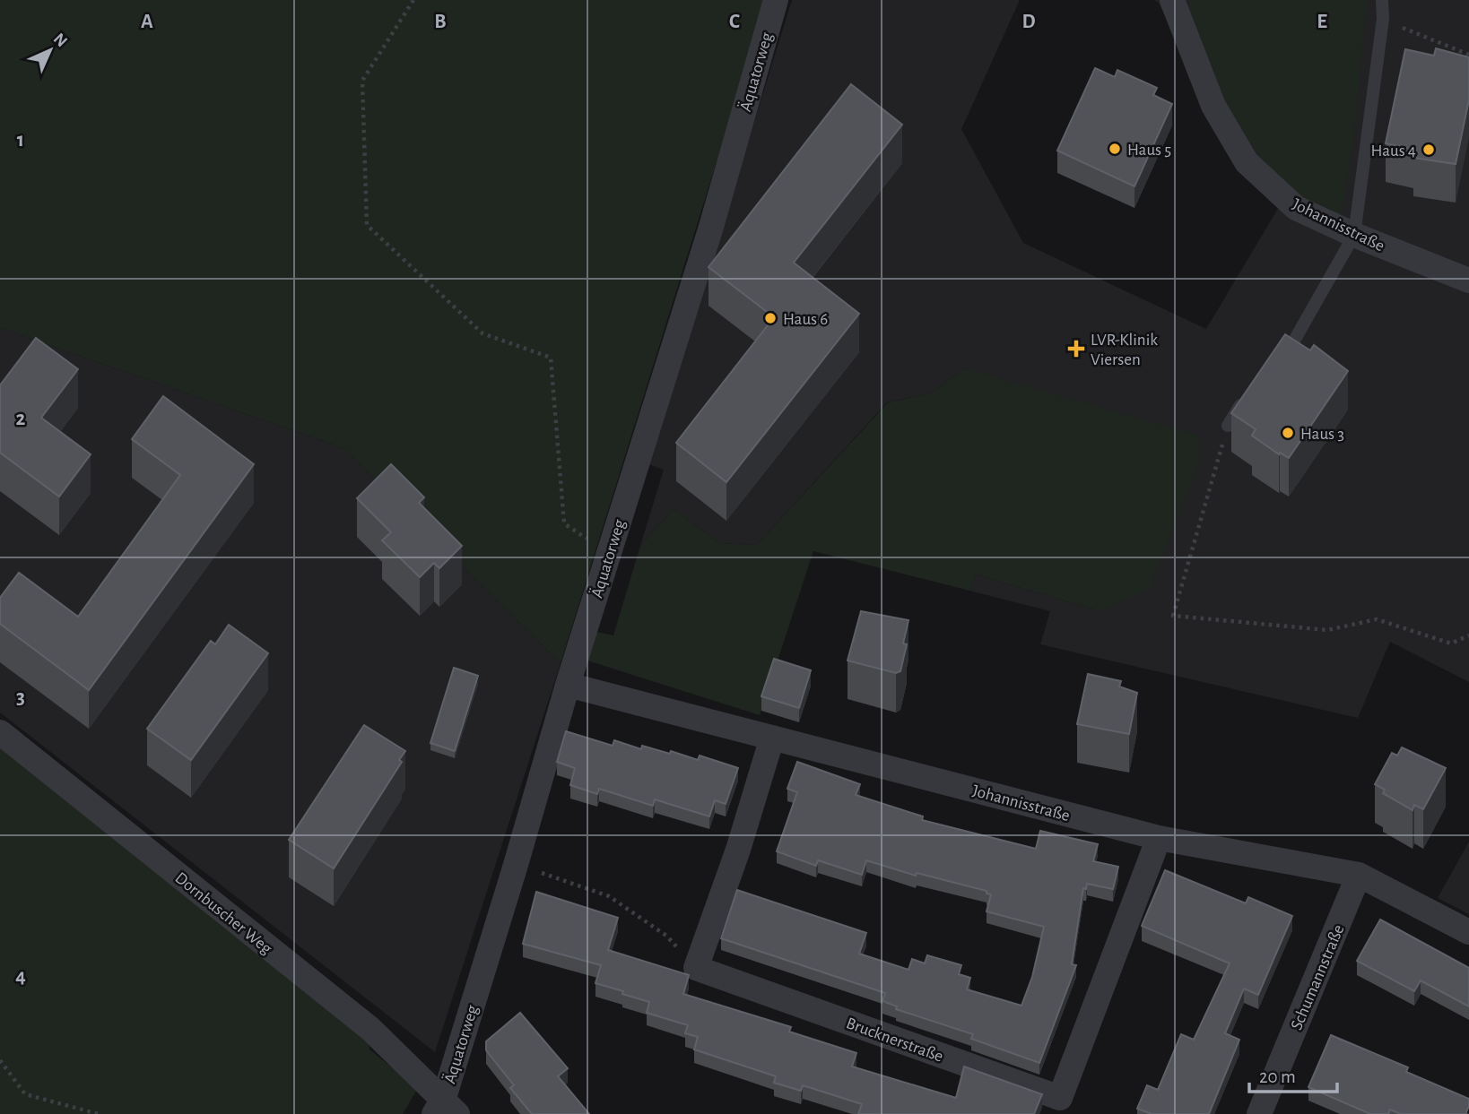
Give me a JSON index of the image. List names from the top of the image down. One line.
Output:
{"streets":{"street":["Äquatorweg","Johannisstraße","Dornbuscher Weg","Schumannstraße","Brucknerstraße"]},"crossings":[["Äquatorweg","Johannisstraße"],["Äquatorweg","Dornbuscher Weg"],["Johannisstraße","Schumannstraße"],["Johannisstraße","Brucknerstraße"]],"places":{"other":["Haus 5","Haus 4","Haus 6","Haus 3"],"health":["LVR-Klinik Viersen"]},"scale_bar":"20 m","north":"top right","grid":{"columns":["A","B","C","D","E"],"rows":["1","2","3","4"]}}
